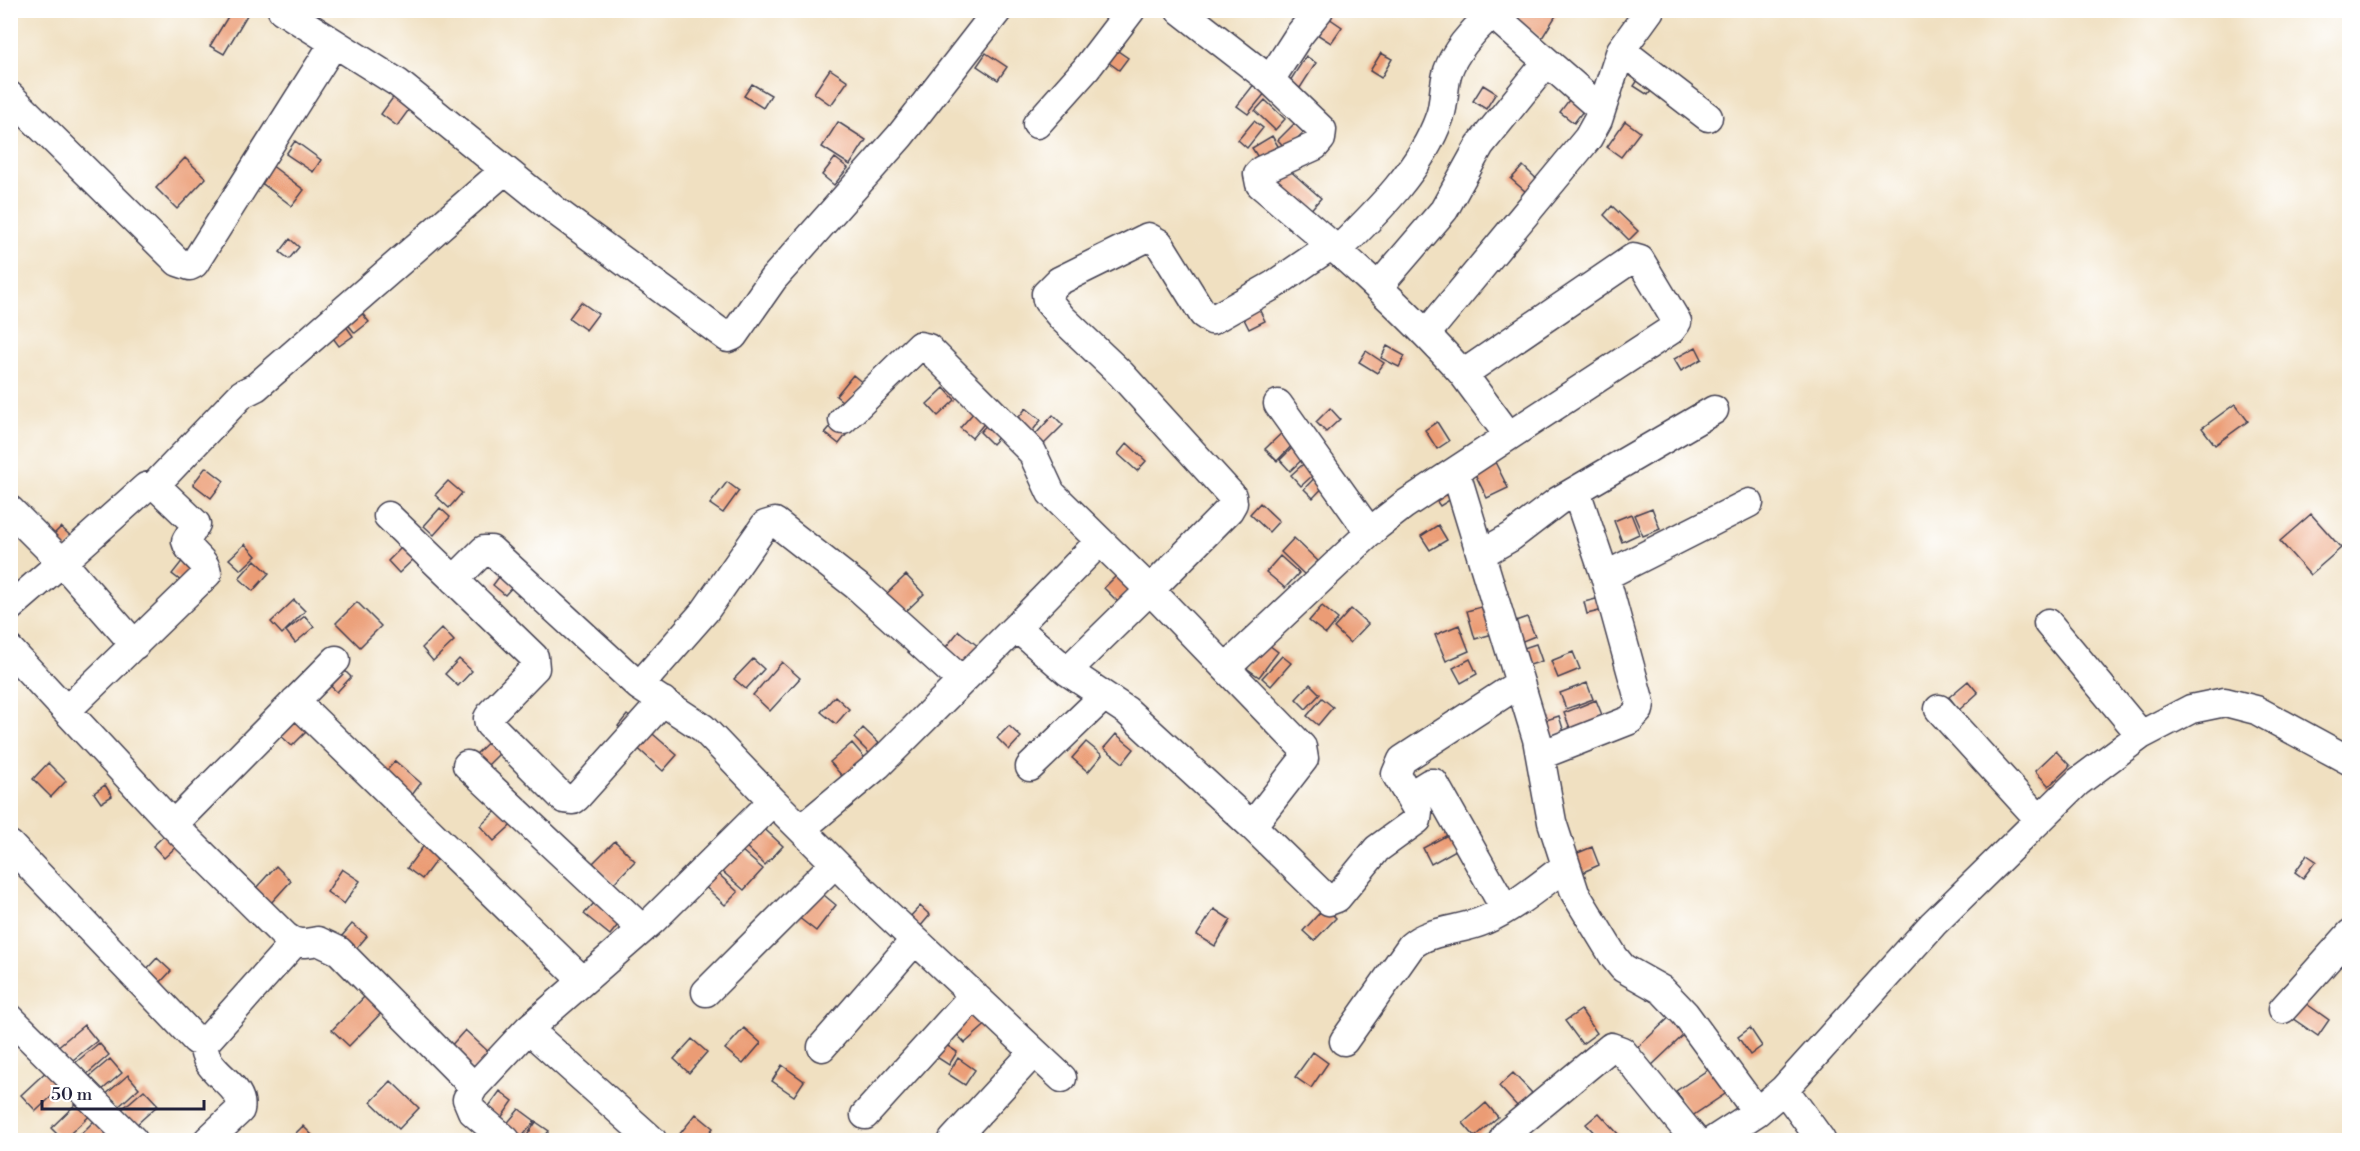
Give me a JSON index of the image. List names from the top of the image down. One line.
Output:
{"scale_bar":"50 m"}
